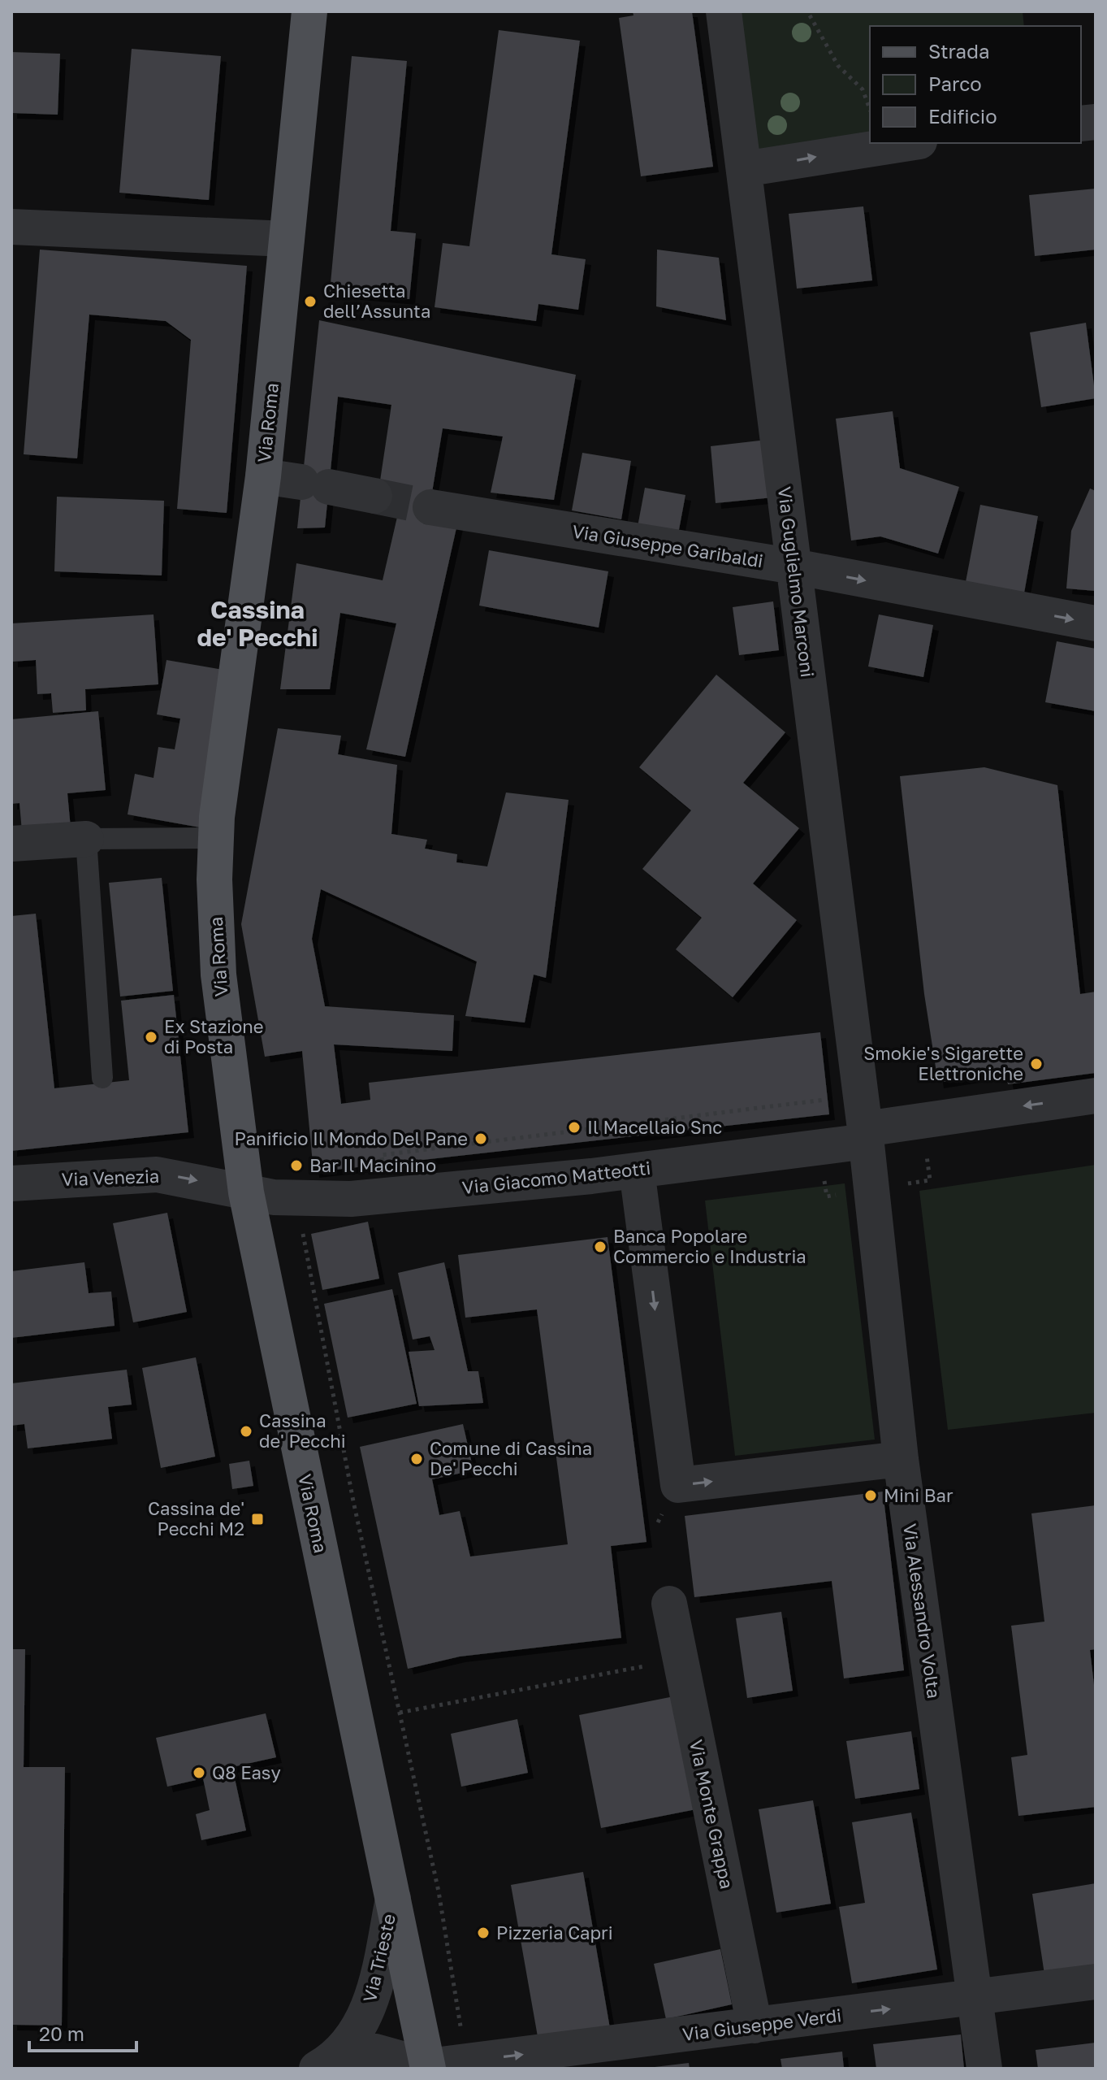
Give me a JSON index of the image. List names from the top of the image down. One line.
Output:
{"streets":{"main road":["Via Roma"],"street":["Via Giuseppe Garibaldi","Via Guglielmo Marconi","Via Venezia","Via Giacomo Matteotti","Via Alessandro Volta","Via Monte Grappa","Via Trieste","Via Giuseppe Verdi"]},"crossings":[["Via Roma","Via Venezia"],["Via Roma","Via Giacomo Matteotti"],["Via Roma","Via Trieste"],["Via Roma","Via Giuseppe Verdi"],["Via Giuseppe Garibaldi","Via Guglielmo Marconi"],["Via Guglielmo Marconi","Via Giacomo Matteotti"],["Via Guglielmo Marconi","Via Alessandro Volta"],["Via Venezia","Via Giacomo Matteotti"],["Via Giacomo Matteotti","Via Alessandro Volta"],["Via Alessandro Volta","Via Giuseppe Verdi"],["Via Monte Grappa","Via Giuseppe Verdi"],["Via Trieste","Via Giuseppe Verdi"]],"one_way":["Via Giuseppe Garibaldi","Via Venezia","Via Giuseppe Verdi"],"districts":["Cassina de' Pecchi"],"places":{"other":["Chiesetta dell’Assunta","Ex Stazione di Posta","Smokie's Sigarette Elettroniche","Il Macellaio Snc","Panificio Il Mondo Del Pane","Bar Il Macinino","Banca Popolare Commercio e Industria","Cassina de' Pecchi","Comune di Cassina De' Pecchi","Mini Bar","Q8 Easy","Pizzeria Capri"],"transit":["Cassina de' Pecchi M2"]},"legend":["Strada","Parco","Edificio"],"scale_bar":"20 m"}
